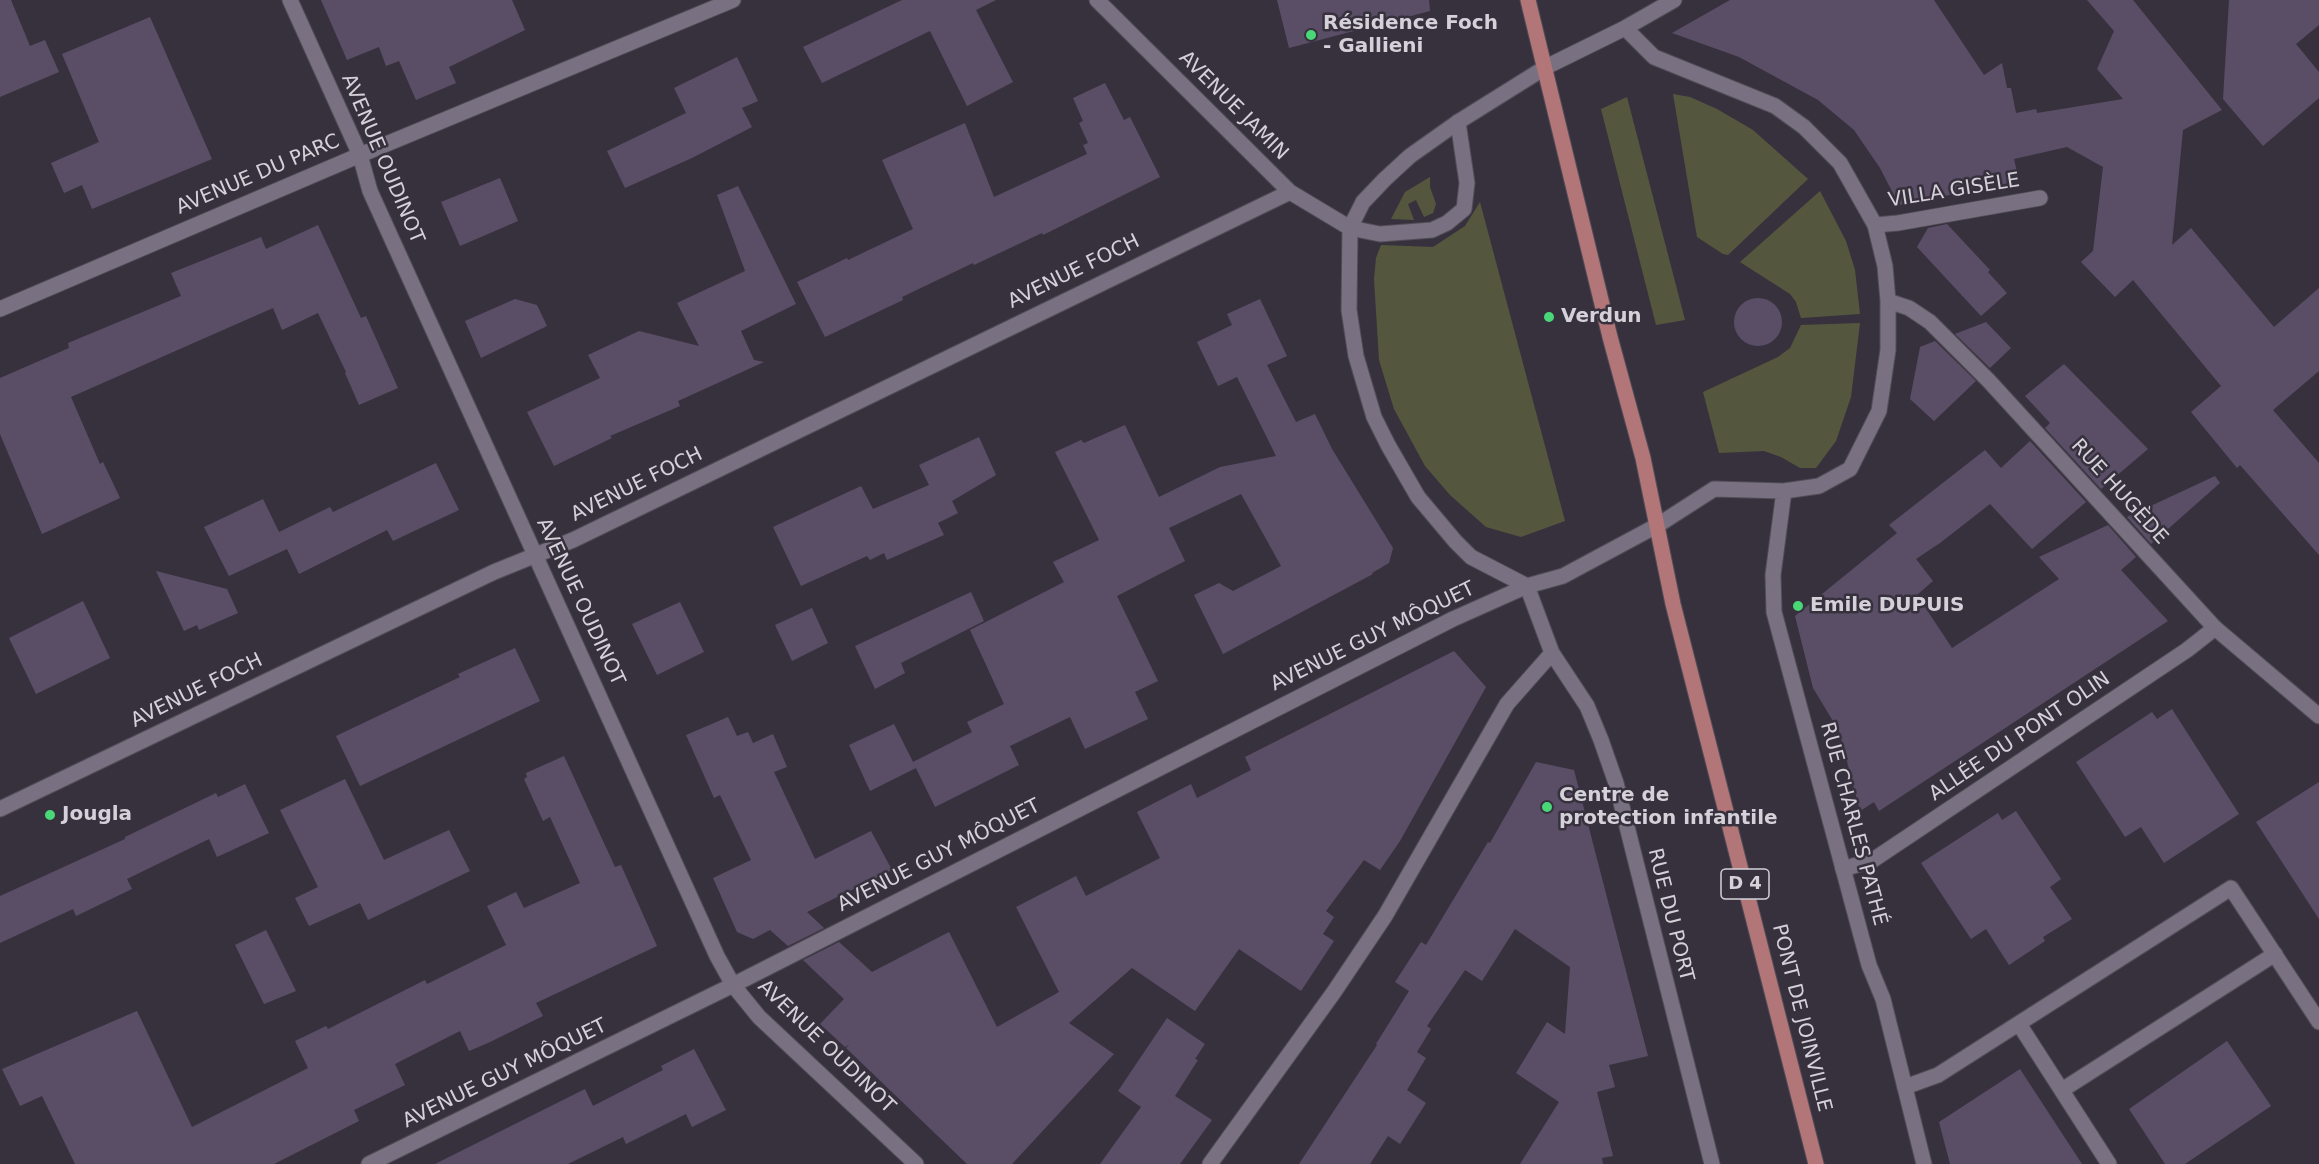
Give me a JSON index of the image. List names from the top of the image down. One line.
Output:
{"streets":{"main road":["D 4","PONT DE JOINVILLE"],"street":["AVENUE JAMIN","AVENUE OUDINOT","AVENUE DU PARC","VILLA GISÈLE","AVENUE FOCH","RUE HUGÈDE","AVENUE GUY MÔQUET","ALLÉE DU PONT OLIN","RUE CHARLES PATHÉ","RUE DU PORT"]},"crossings":[["AVENUE JAMIN","AVENUE FOCH"],["AVENUE OUDINOT","AVENUE DU PARC"],["AVENUE OUDINOT","AVENUE FOCH"],["AVENUE OUDINOT","AVENUE GUY MÔQUET"],["VILLA GISÈLE","AVENUE GUY MÔQUET"],["RUE HUGÈDE","AVENUE GUY MÔQUET"],["RUE HUGÈDE","ALLÉE DU PONT OLIN"],["AVENUE GUY MÔQUET","RUE CHARLES PATHÉ"],["AVENUE GUY MÔQUET","D 4"],["AVENUE GUY MÔQUET","RUE DU PORT"],["AVENUE GUY MÔQUET","PONT DE JOINVILLE"],["ALLÉE DU PONT OLIN","RUE CHARLES PATHÉ"],["D 4","PONT DE JOINVILLE"]],"places":["Résidence Foch - Gallieni","Verdun","Emile DUPUIS","Centre de protection infantile","Jougla"]}
